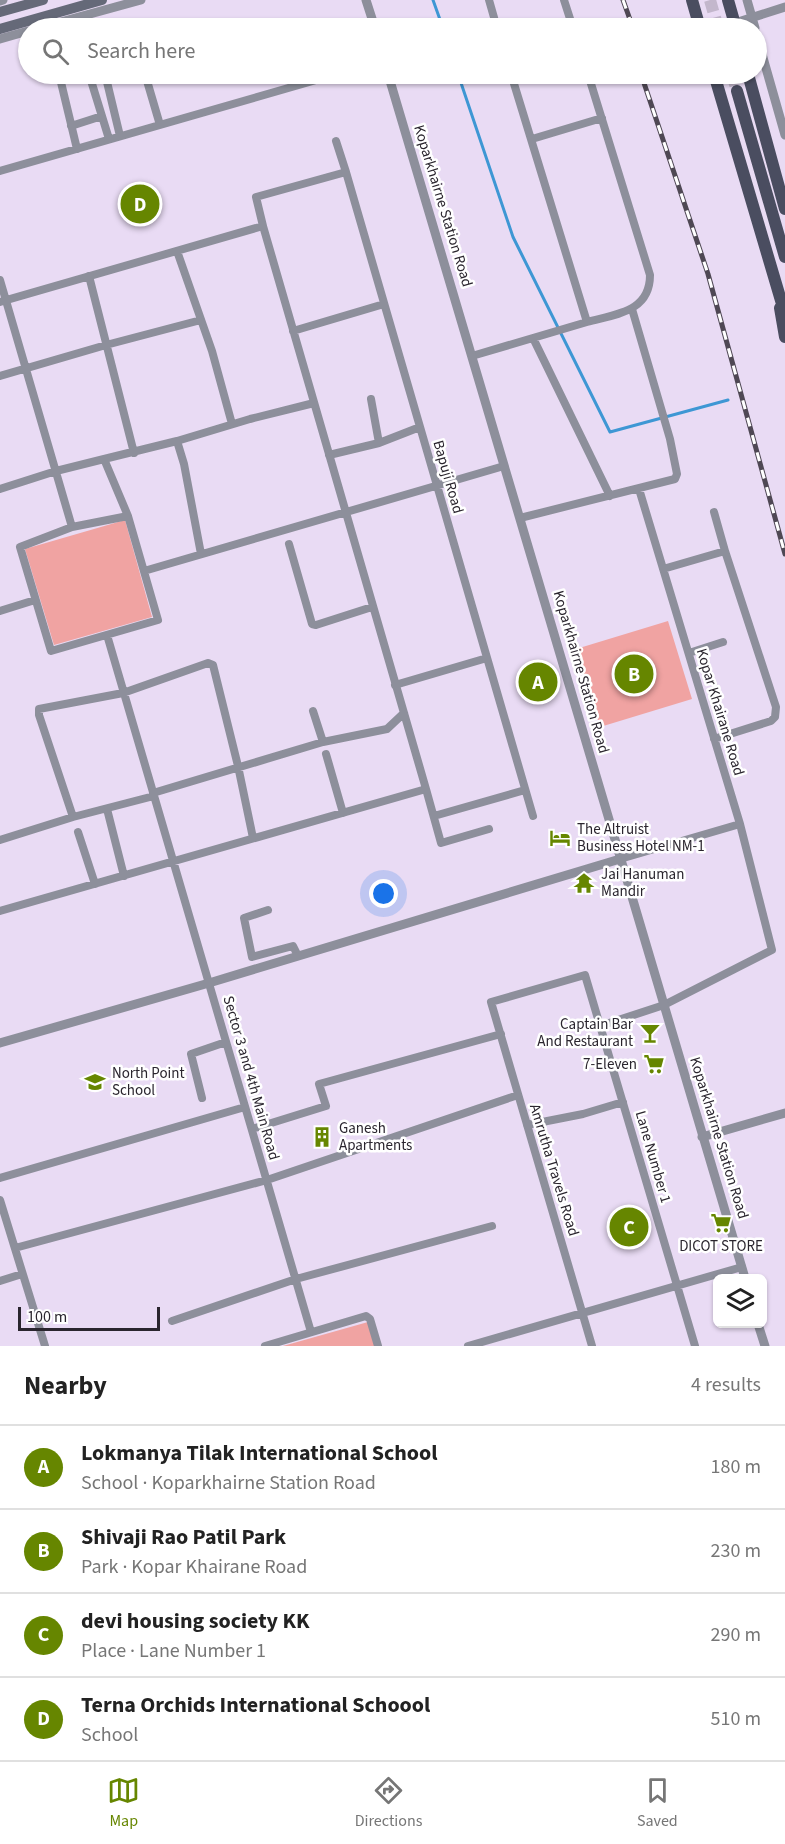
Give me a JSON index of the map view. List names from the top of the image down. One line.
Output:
{"streets":{"street":["Koparkhairne Station Road","Bapuji Road","Kopar Khairane Road","Sector 3 and 4th Main Road","Lane Number 1","Amrutha Travels Road"]},"crossings":[["Koparkhairne Station Road","Kopar Khairane Road"],["Lane Number 1","Amrutha Travels Road"]],"places":{"hotel":["The Altruist Business Hotel NM-1"],"temple":["Jai Hanuman Mandir"],"bar":["Captain Bar And Restaurant"],"supermarket":["7-Eleven","DICOT STORE"],"school or university":["North Point School"],"building":["Ganesh Apartments"]},"scale_bar":"100 m","page":{"search":"Search here","pins":["D","B","A","C"],"scale":"100 m","heading":["Nearby","4 results"],"list":[{"mark":"A","name":"Lokmanya Tilak International School","note":"School · Koparkhairne Station Road","value":"180 m"},{"mark":"B","name":"Shivaji Rao Patil Park","note":"Park · Kopar Khairane Road","value":"230 m"},{"mark":"C","name":"devi housing society KK","note":"Place · Lane Number 1","value":"290 m"},{"mark":"D","name":"Terna Orchids International Schoool","note":"School","value":"510 m"}],"nav":["Map","Directions","Saved"]}}
